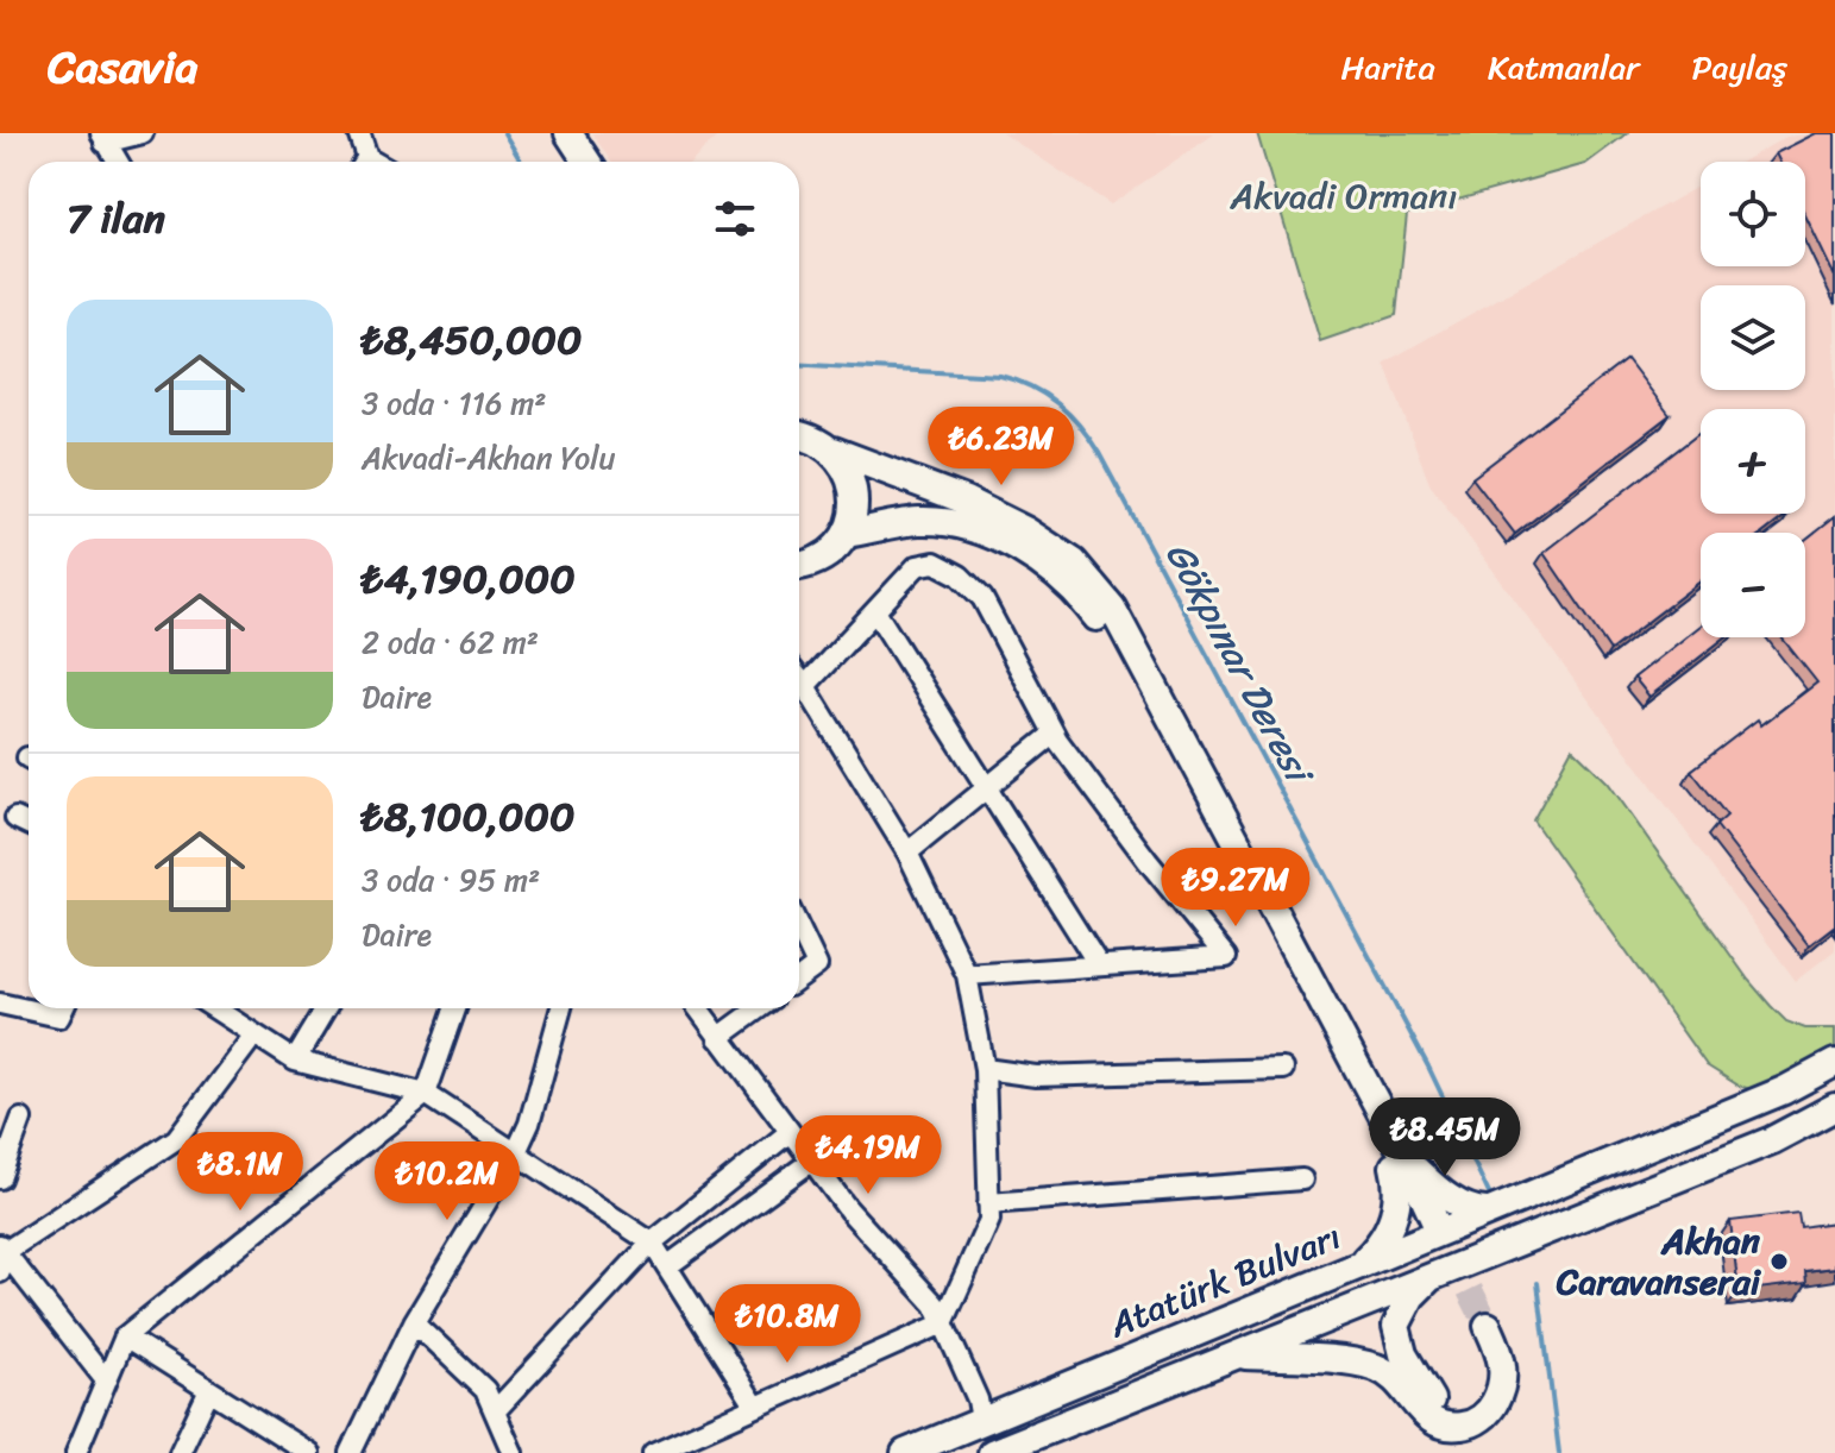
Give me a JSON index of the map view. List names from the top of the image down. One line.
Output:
{"streets":{"main road":["Atatürk Bulvarı"]},"water":["Gökpınar Deresi"],"parks":["Akvadi Ormanı"],"places":["Akhan Caravanserai"],"page":{"header":"Casavia","nav":["Harita","Katmanlar","Paylaş"],"map_buttons":["+","−"],"heading":"7 ilan","list":[{"name":"₺8,450,000","note":"3 oda · 116 m² · Akvadi-Akhan Yolu"},{"name":"₺4,190,000","note":"2 oda · 62 m² · Daire"},{"name":"₺8,100,000","note":"3 oda · 95 m² · Daire"}],"price":["₺6.23M","₺9.27M","₺8.45M","₺4.19M","₺8.1M","₺10.2M","₺10.8M"]}}
